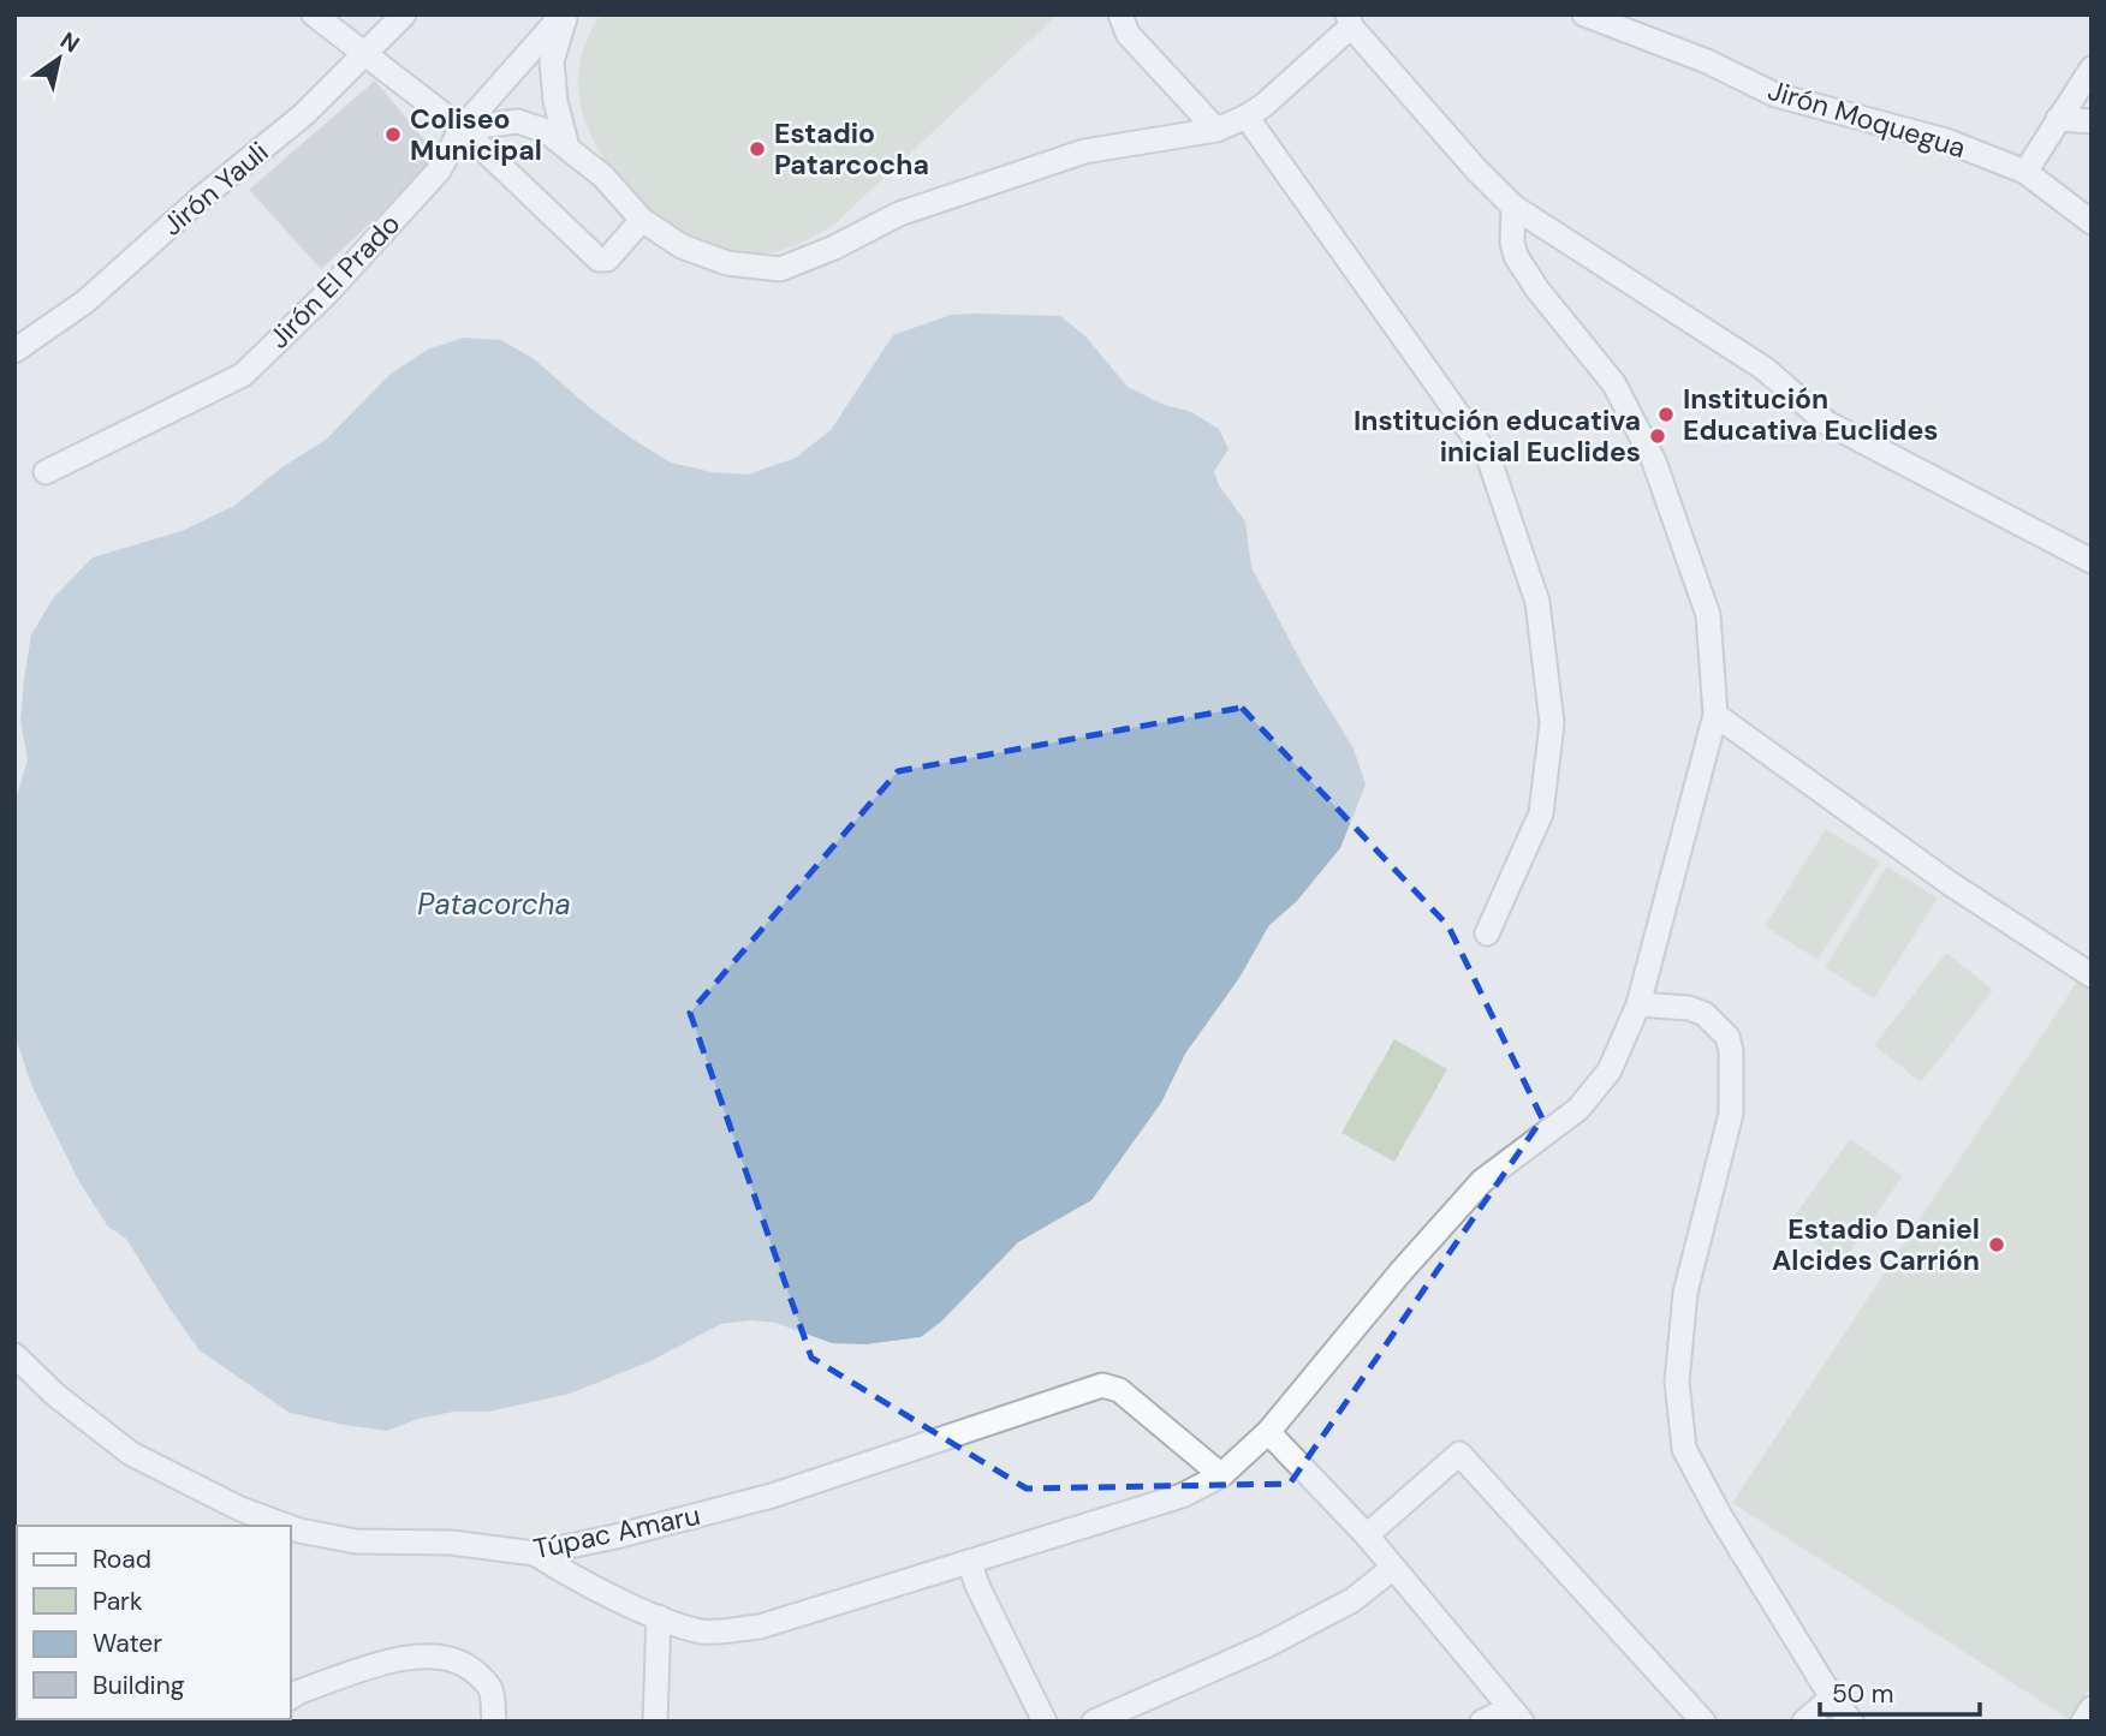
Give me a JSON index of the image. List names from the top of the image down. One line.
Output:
{"streets":{"street":["Jirón Moquegua","Jirón Yauli","Jirón El Prado","Túpac Amaru"]},"water":["Patacorcha"],"places":["Coliseo Municipal","Estadio Patarcocha","Institución Educativa Euclides","Institución educativa inicial Euclides","Estadio Daniel Alcides Carrión"],"legend":["Road","Park","Water","Building"],"scale_bar":"50 m","north":"top right"}
